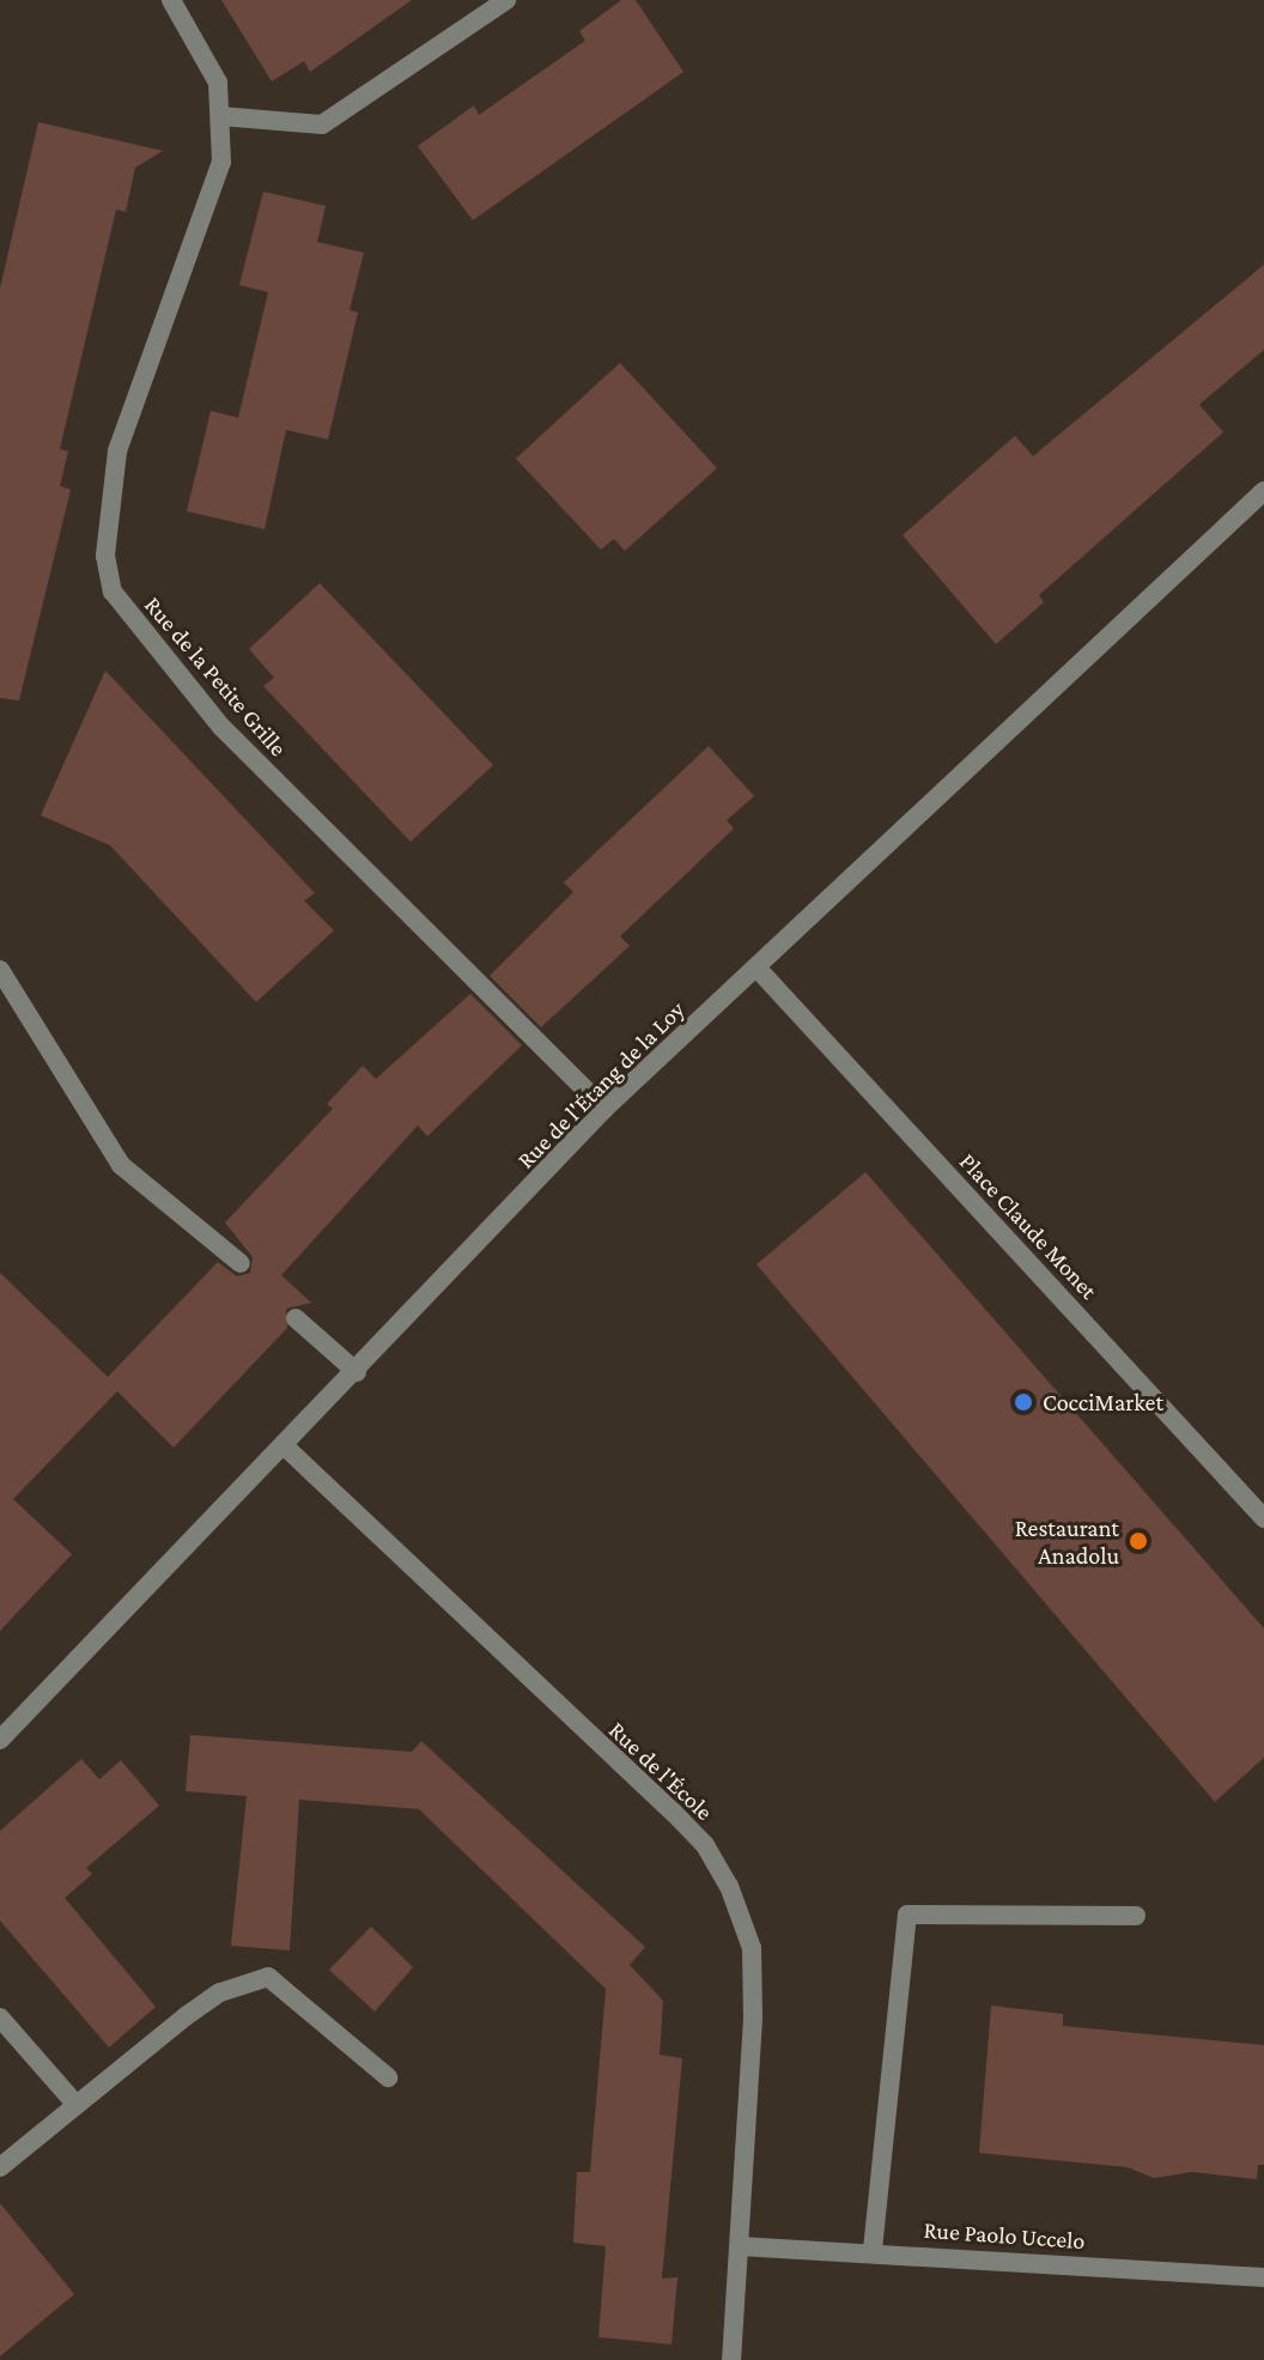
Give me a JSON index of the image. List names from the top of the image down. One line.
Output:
{"streets":{"street":["Rue de la Petite Grille","Rue de l'Étang de la Loy","Place Claude Monet","Rue de l'École","Rue Paolo Uccelo"]},"crossings":[["Rue de la Petite Grille","Rue de l'Étang de la Loy"],["Rue de l'Étang de la Loy","Place Claude Monet"],["Rue de l'Étang de la Loy","Rue de l'École"],["Rue de l'École","Rue Paolo Uccelo"]],"places":["CocciMarket","Restaurant Anadolu"]}
